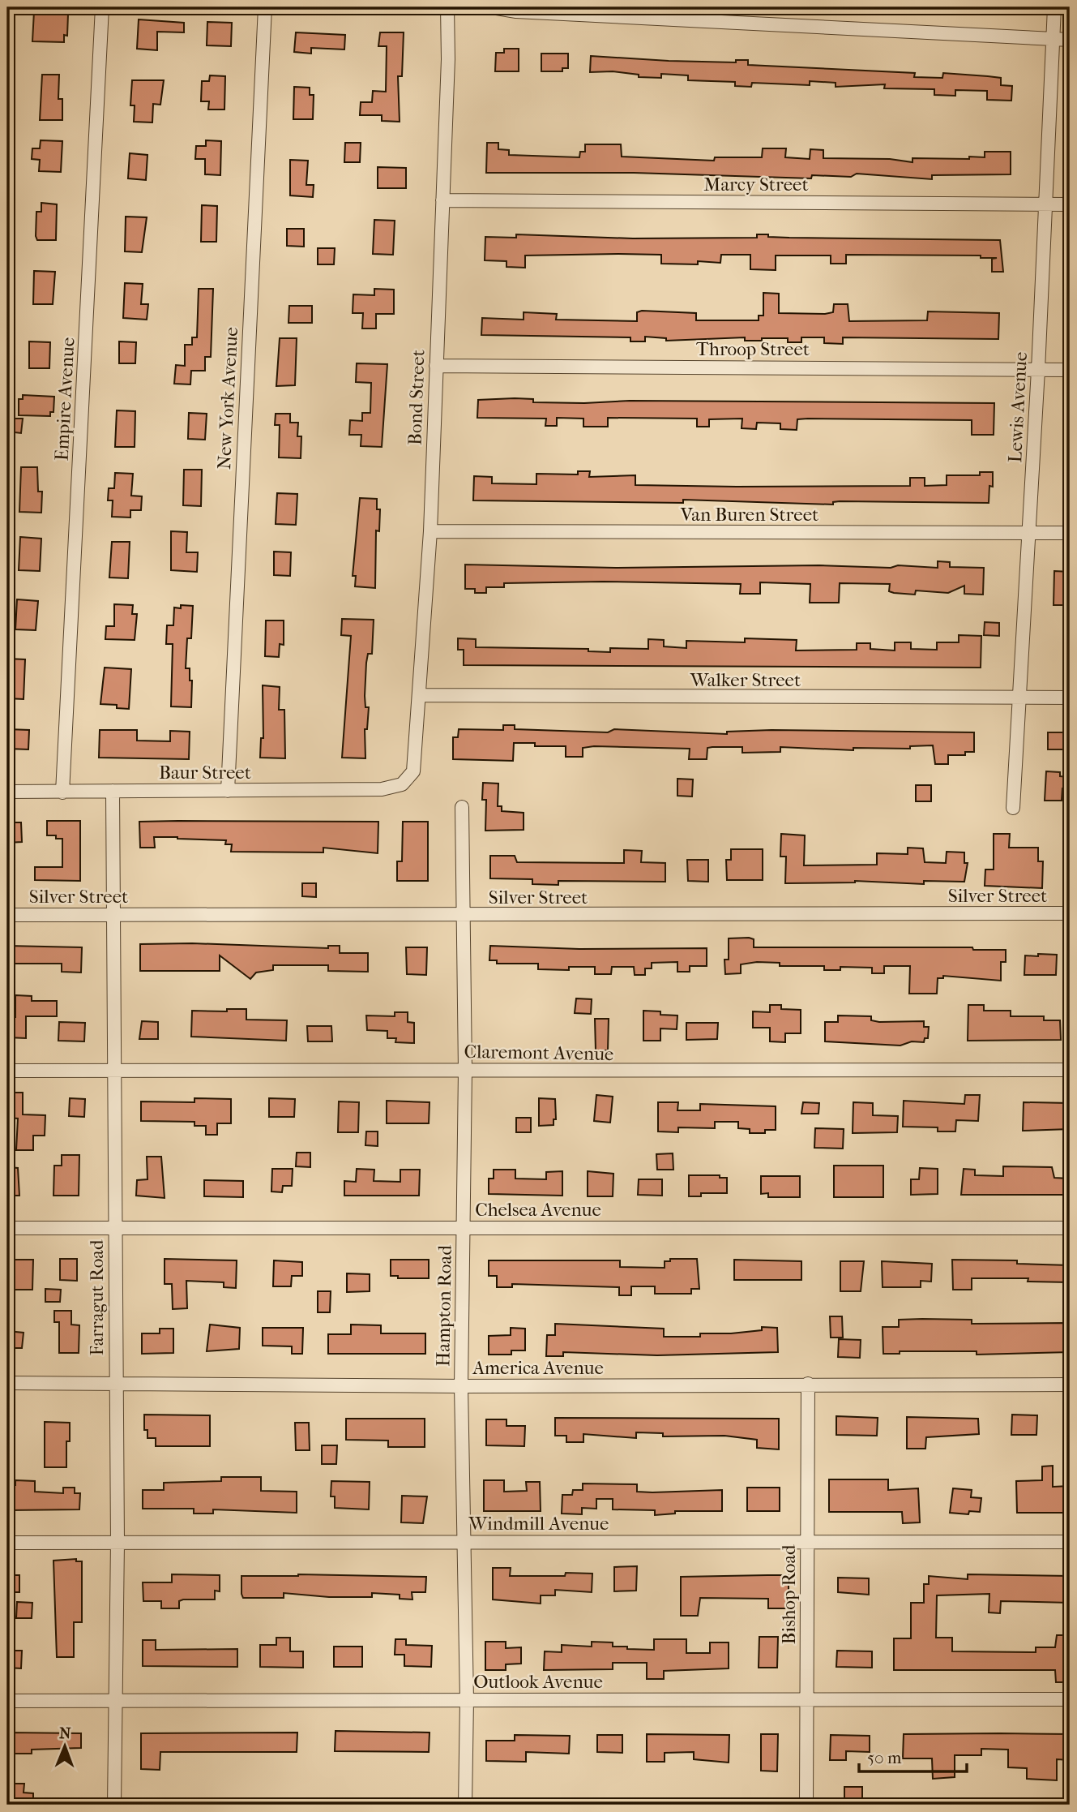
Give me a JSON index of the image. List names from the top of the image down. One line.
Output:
{"streets":{"street":["Marcy Street","Throop Street","Bond Street","New York Avenue","Empire Avenue","Lewis Avenue","Van Buren Street","Walker Street","Baur Street","Silver Street","Claremont Avenue","Chelsea Avenue","Farragut Road","Hampton Road","America Avenue","Windmill Avenue","Bishop Road","Outlook Avenue"]},"crossings":[["Marcy Street","Bond Street"],["Marcy Street","Lewis Avenue"],["Throop Street","Bond Street"],["Throop Street","Lewis Avenue"],["Bond Street","Van Buren Street"],["Bond Street","Walker Street"],["Bond Street","Baur Street"],["New York Avenue","Baur Street"],["Empire Avenue","Baur Street"],["Lewis Avenue","Van Buren Street"],["Lewis Avenue","Walker Street"],["Baur Street","Farragut Road"],["Silver Street","Farragut Road"],["Silver Street","Hampton Road"],["Claremont Avenue","Farragut Road"],["Claremont Avenue","Hampton Road"],["Chelsea Avenue","Farragut Road"],["Chelsea Avenue","Hampton Road"],["Farragut Road","America Avenue"],["Farragut Road","Windmill Avenue"],["Farragut Road","Outlook Avenue"],["Hampton Road","America Avenue"],["Hampton Road","Windmill Avenue"],["Hampton Road","Outlook Avenue"],["America Avenue","Bishop Road"],["Windmill Avenue","Bishop Road"],["Bishop Road","Outlook Avenue"]],"scale_bar":"50 m","north":"top"}
